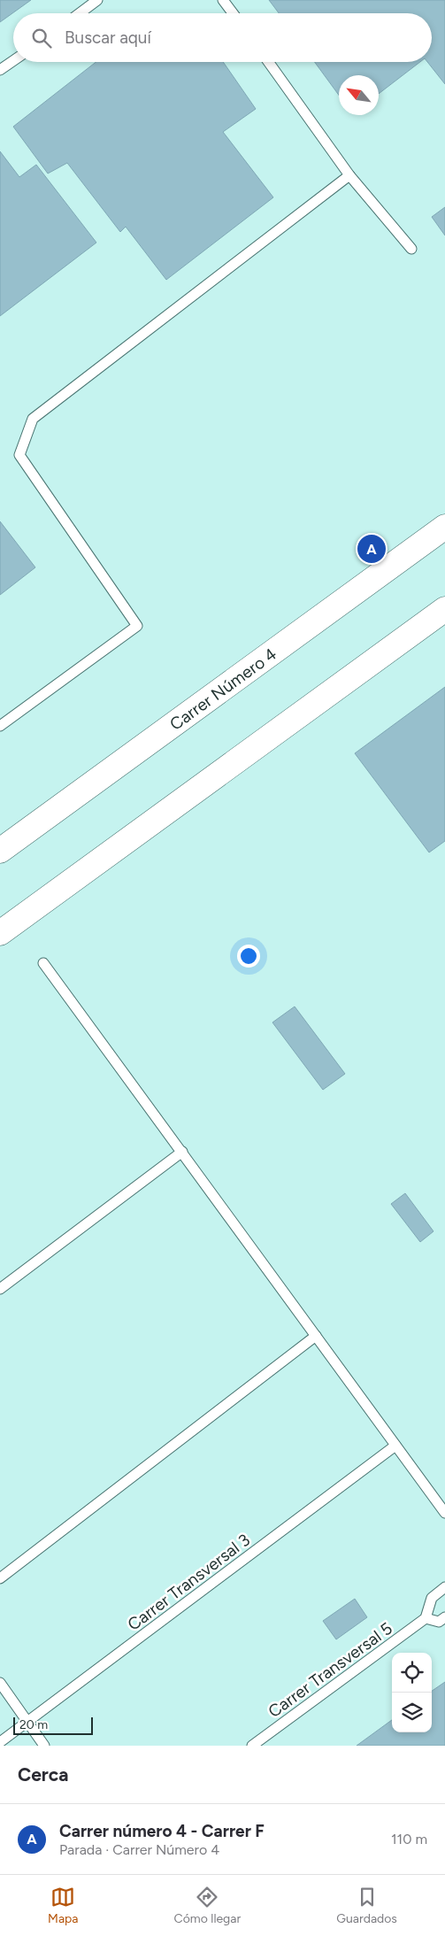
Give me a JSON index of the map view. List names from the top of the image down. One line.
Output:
{"streets":{"street":["Carrer Número 4"],"lane":["Carrer Transversal 3","Carrer Transversal 5"]},"scale_bar":"20 m","north":"top left","page":{"search":"Buscar aquí","pins":"A","scale":"20 m","heading":"Cerca","list":[{"mark":"A","name":"Carrer número 4 - Carrer F","note":"Parada · Carrer Número 4","value":"110 m"}],"nav":["Mapa","Cómo llegar","Guardados"]}}
